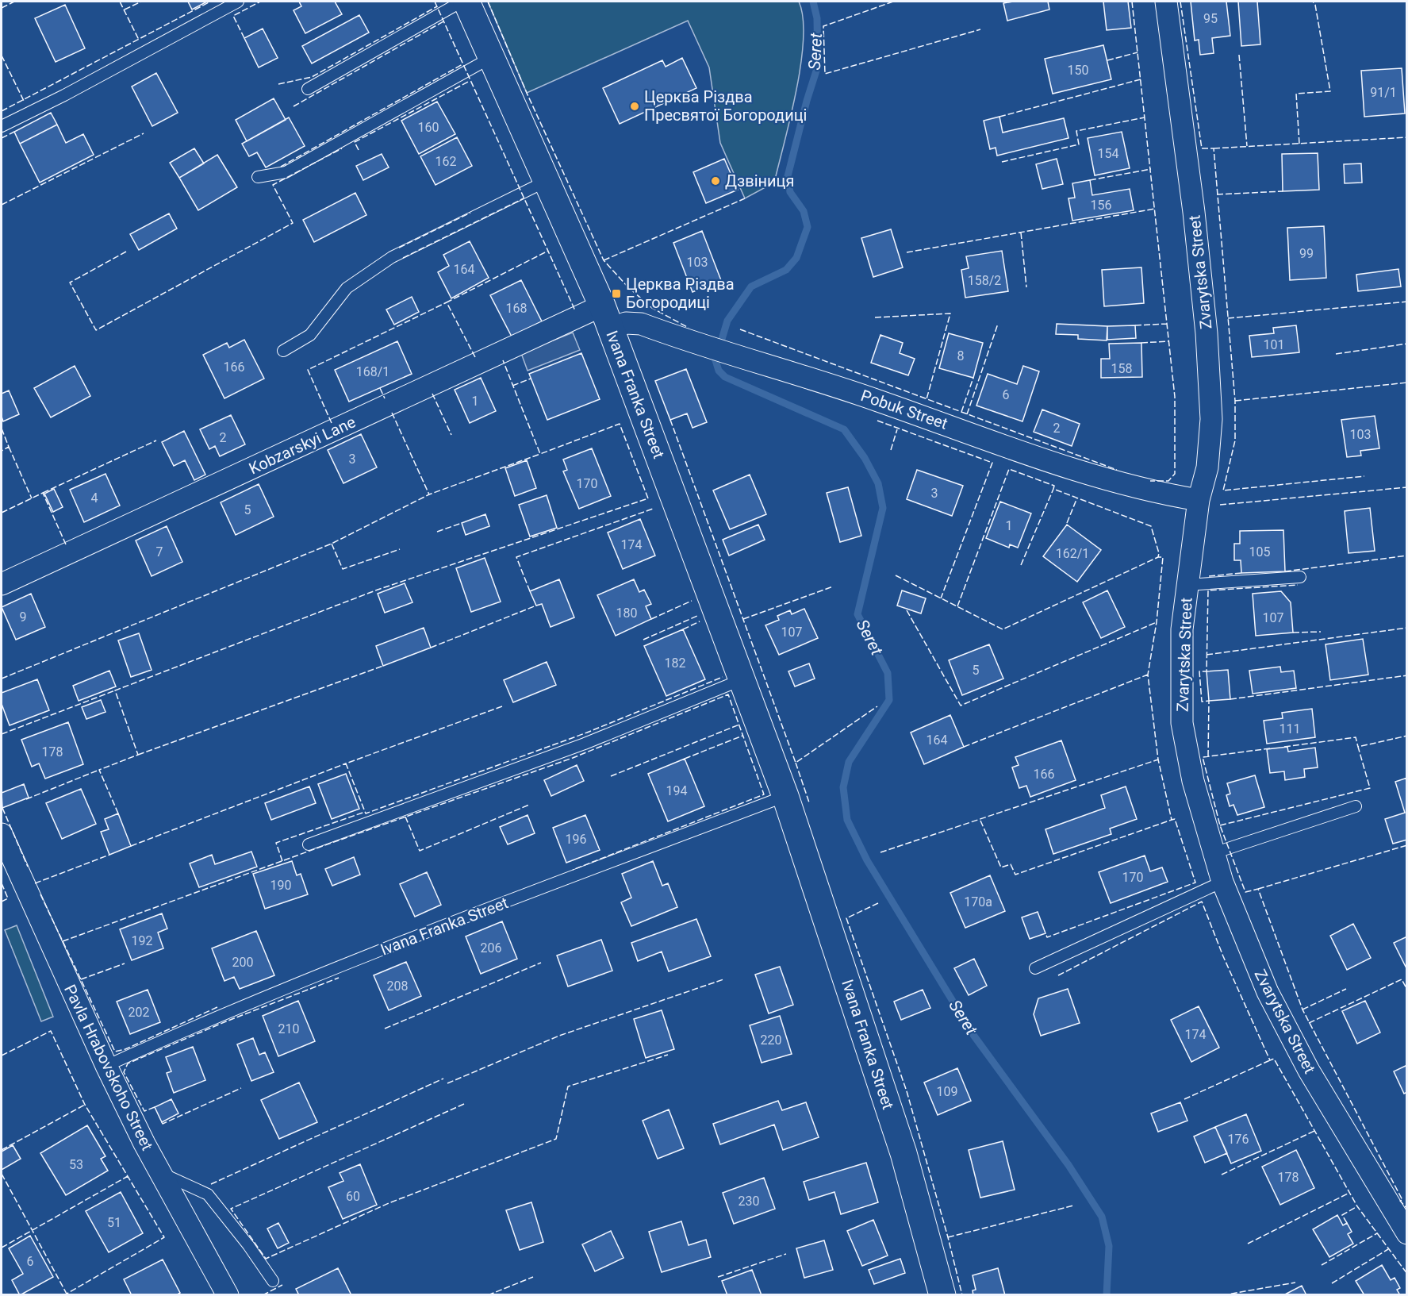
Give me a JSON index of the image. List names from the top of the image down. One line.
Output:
{"streets":{"main road":["Ivana Franka Street"],"street":["Zvarytska Street","Pobuk Street","Kobzarskyi Lane","Pavla Hrabovskoho Street"]},"crossings":[["Zvarytska Street","Pobuk Street"],["Ivana Franka Street","Pobuk Street"],["Ivana Franka Street","Kobzarskyi Lane"],["Ivana Franka Street","Pavla Hrabovskoho Street"],["Pobuk Street","Kobzarskyi Lane"]],"water":["Seret"],"places":{"other":["Церква Різдва Пресвятої Богородиці","Дзвіниця"],"transit":["Церква Різдва Богородиці"]},"house_numbers":["95","150","91/1","160","154","162","156","99","103","164","158/2","168","101","8","166","158","168/1","6","1","2","103","2","3","170","3","4","5","1","174","7","105","162/1","180","9","107","107","182","5","111","164","178","166","194","196","170","190","170а","192","206","200","208","202","210","174","220","109","176","53","178","60","230","51","6"]}
